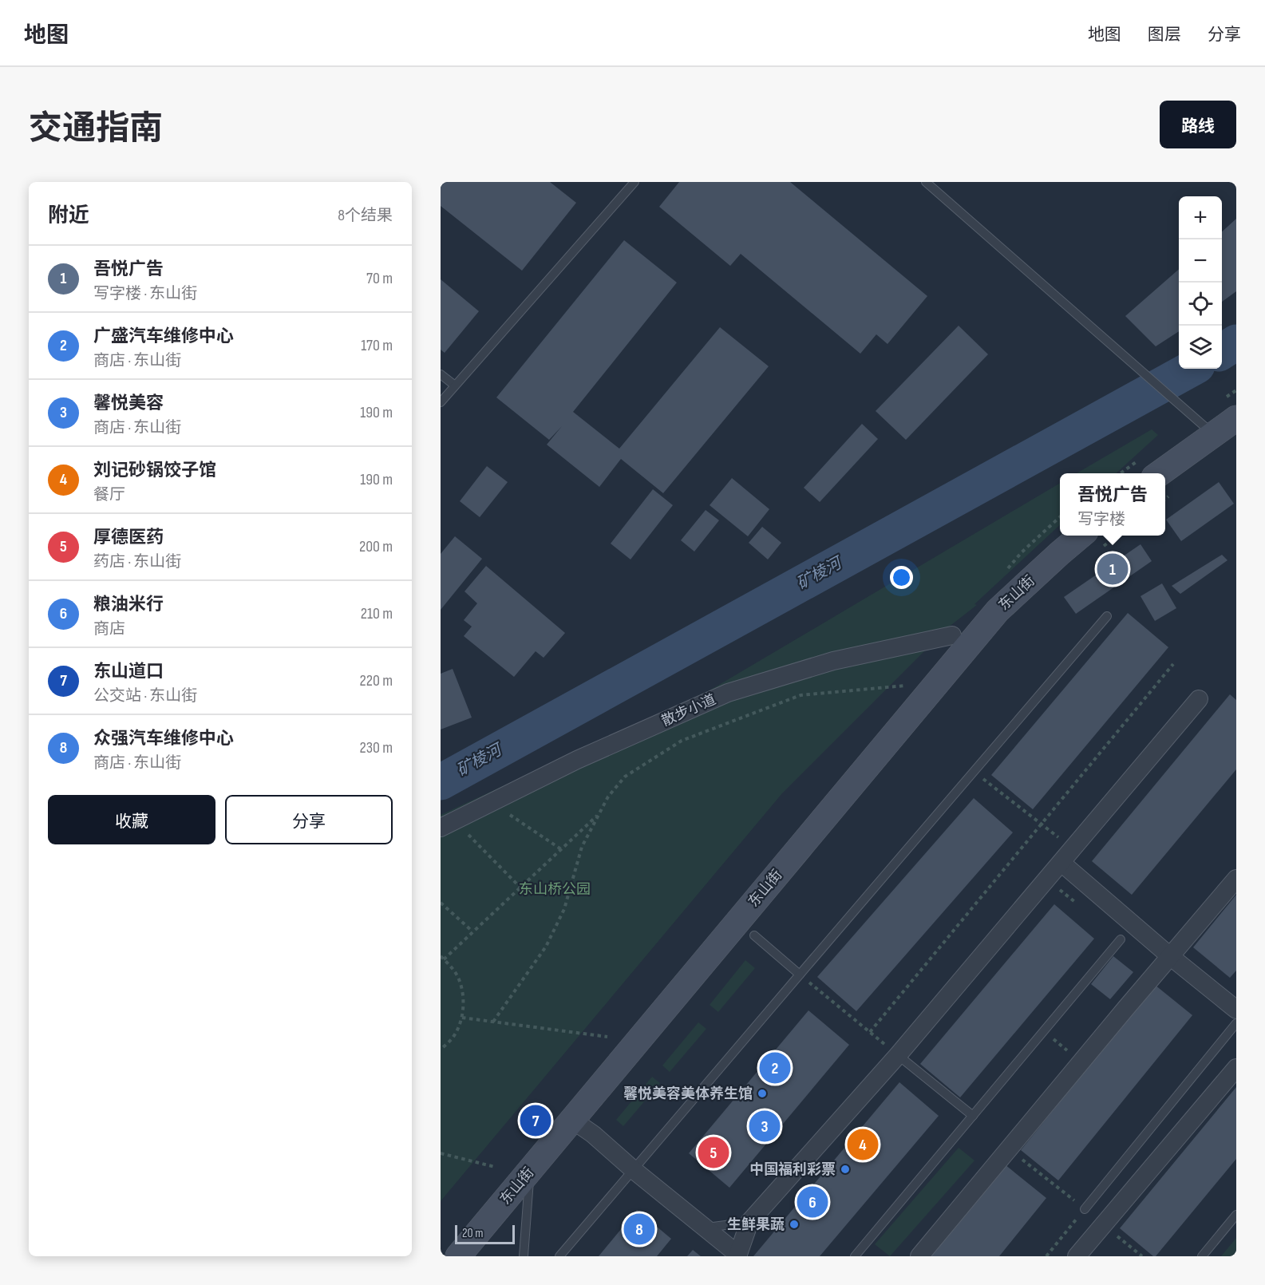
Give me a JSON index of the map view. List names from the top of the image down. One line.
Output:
{"streets":{"main road":["东山街"],"street":["散步小道"]},"water":["矿棱河"],"parks":["东山桥公园"],"places":["馨悦美容美体养生馆","中国福利彩票","生鲜果蔬"],"scale_bar":"20 m","page":{"header":"地图","nav":["地图","图层","分享"],"title":"交通指南","buttons":["路线",["收藏","分享"]],"heading":["附近","8个结果"],"map_buttons":["+","−"],"list":[{"mark":"1","name":"吾悦广告","note":"写字楼 · 东山街","value":"70 m"},{"mark":"2","name":"广盛汽车维修中心","note":"商店 · 东山街","value":"170 m"},{"mark":"3","name":"馨悦美容","note":"商店 · 东山街","value":"190 m"},{"mark":"4","name":"刘记砂锅饺子馆","note":"餐厅","value":"190 m"},{"mark":"5","name":"厚德医药","note":"药店 · 东山街","value":"200 m"},{"mark":"6","name":"粮油米行","note":"商店","value":"210 m"},{"mark":"7","name":"东山道口","note":"公交站 · 东山街","value":"220 m"},{"mark":"8","name":"众强汽车维修中心","note":"商店 · 东山街","value":"230 m"}],"popup":["吾悦广告","写字楼"],"pins":["1","2","7","3","4","5","6","8"],"scale":"20 m"}}
